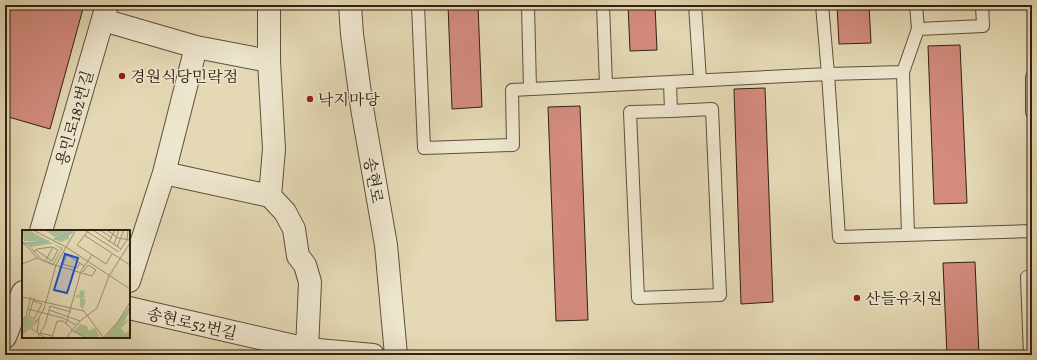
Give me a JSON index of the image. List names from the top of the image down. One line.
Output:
{"streets":{"street":["용민로182번길","송현로","송현로52번길"]},"places":["경원식당민락점","낙지마당","산들유치원"]}
